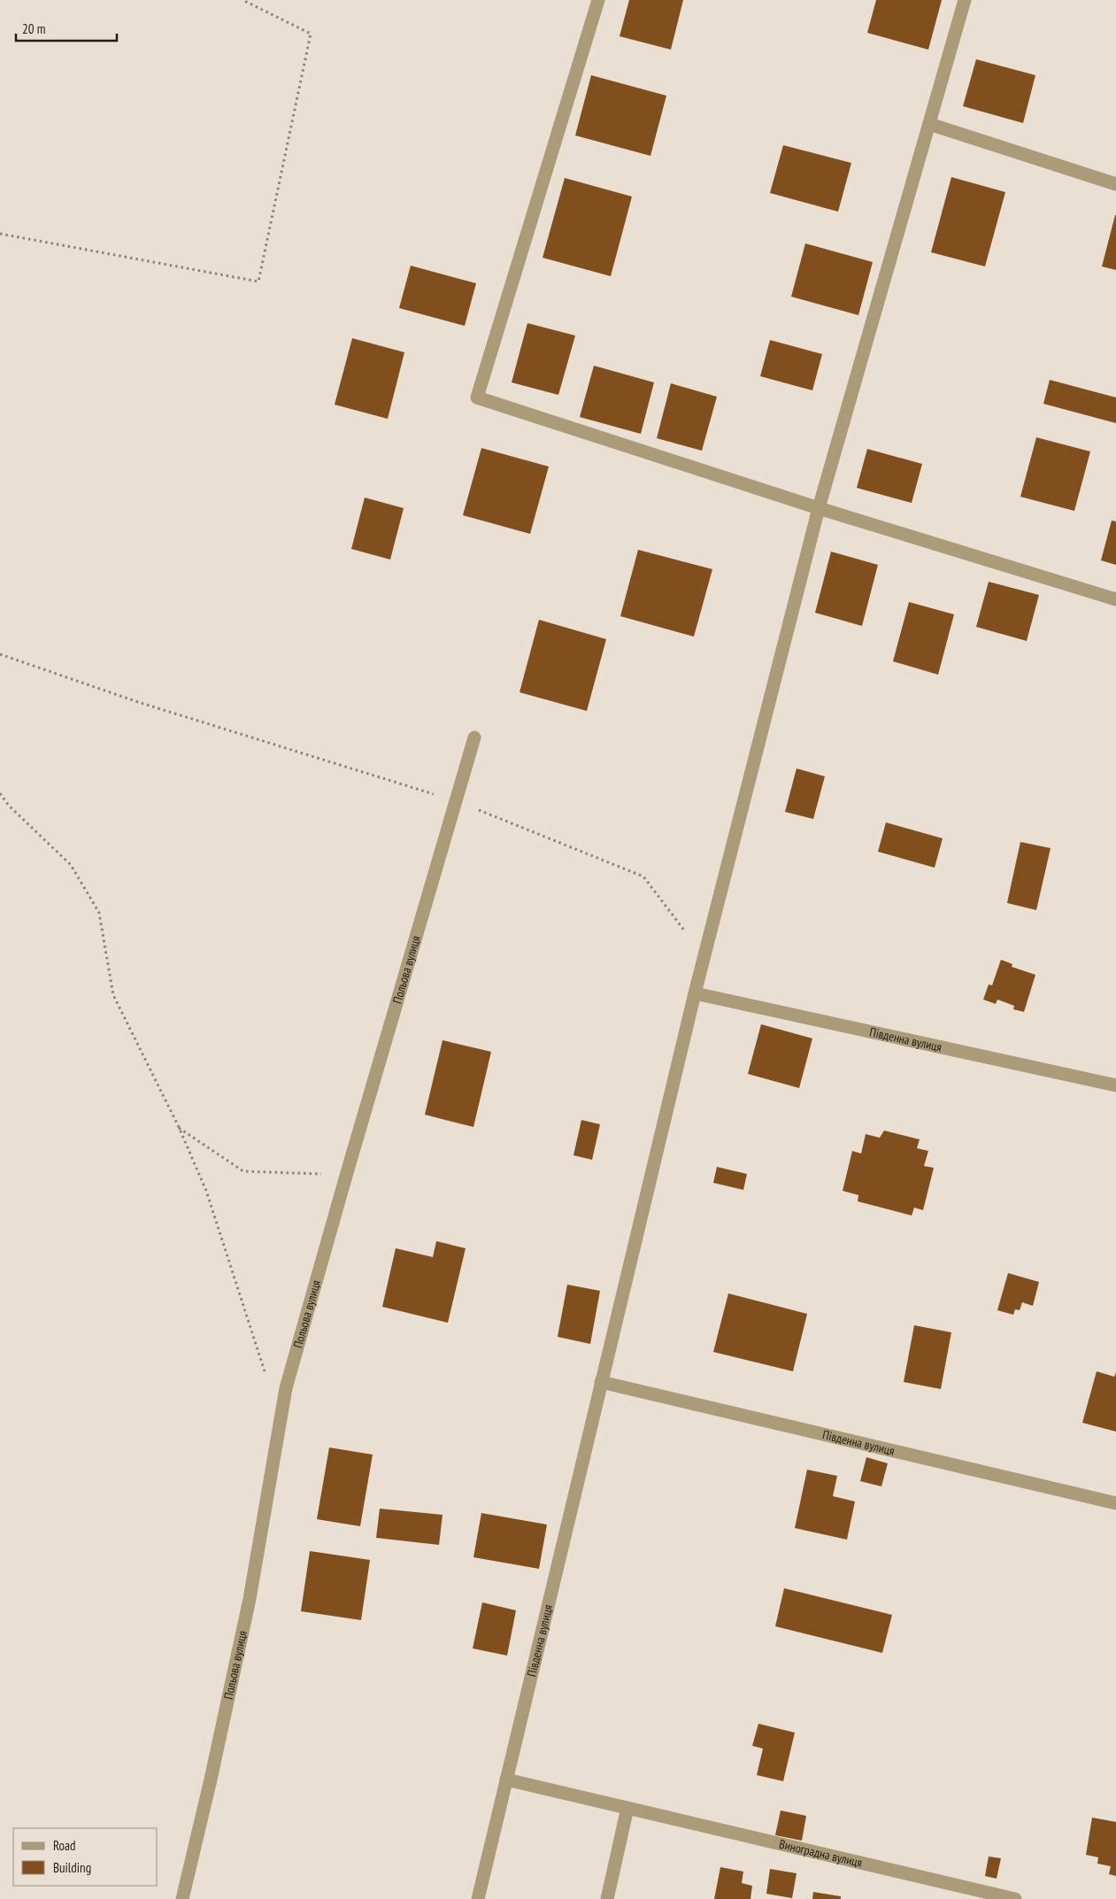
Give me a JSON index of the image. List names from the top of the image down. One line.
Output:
{"streets":{"street":["Польова вулиця","Південна вулиця","Виноградна вулиця"]},"crossings":[["Південна вулиця","Виноградна вулиця"]],"legend":["Road","Building"],"scale_bar":"20 m"}
